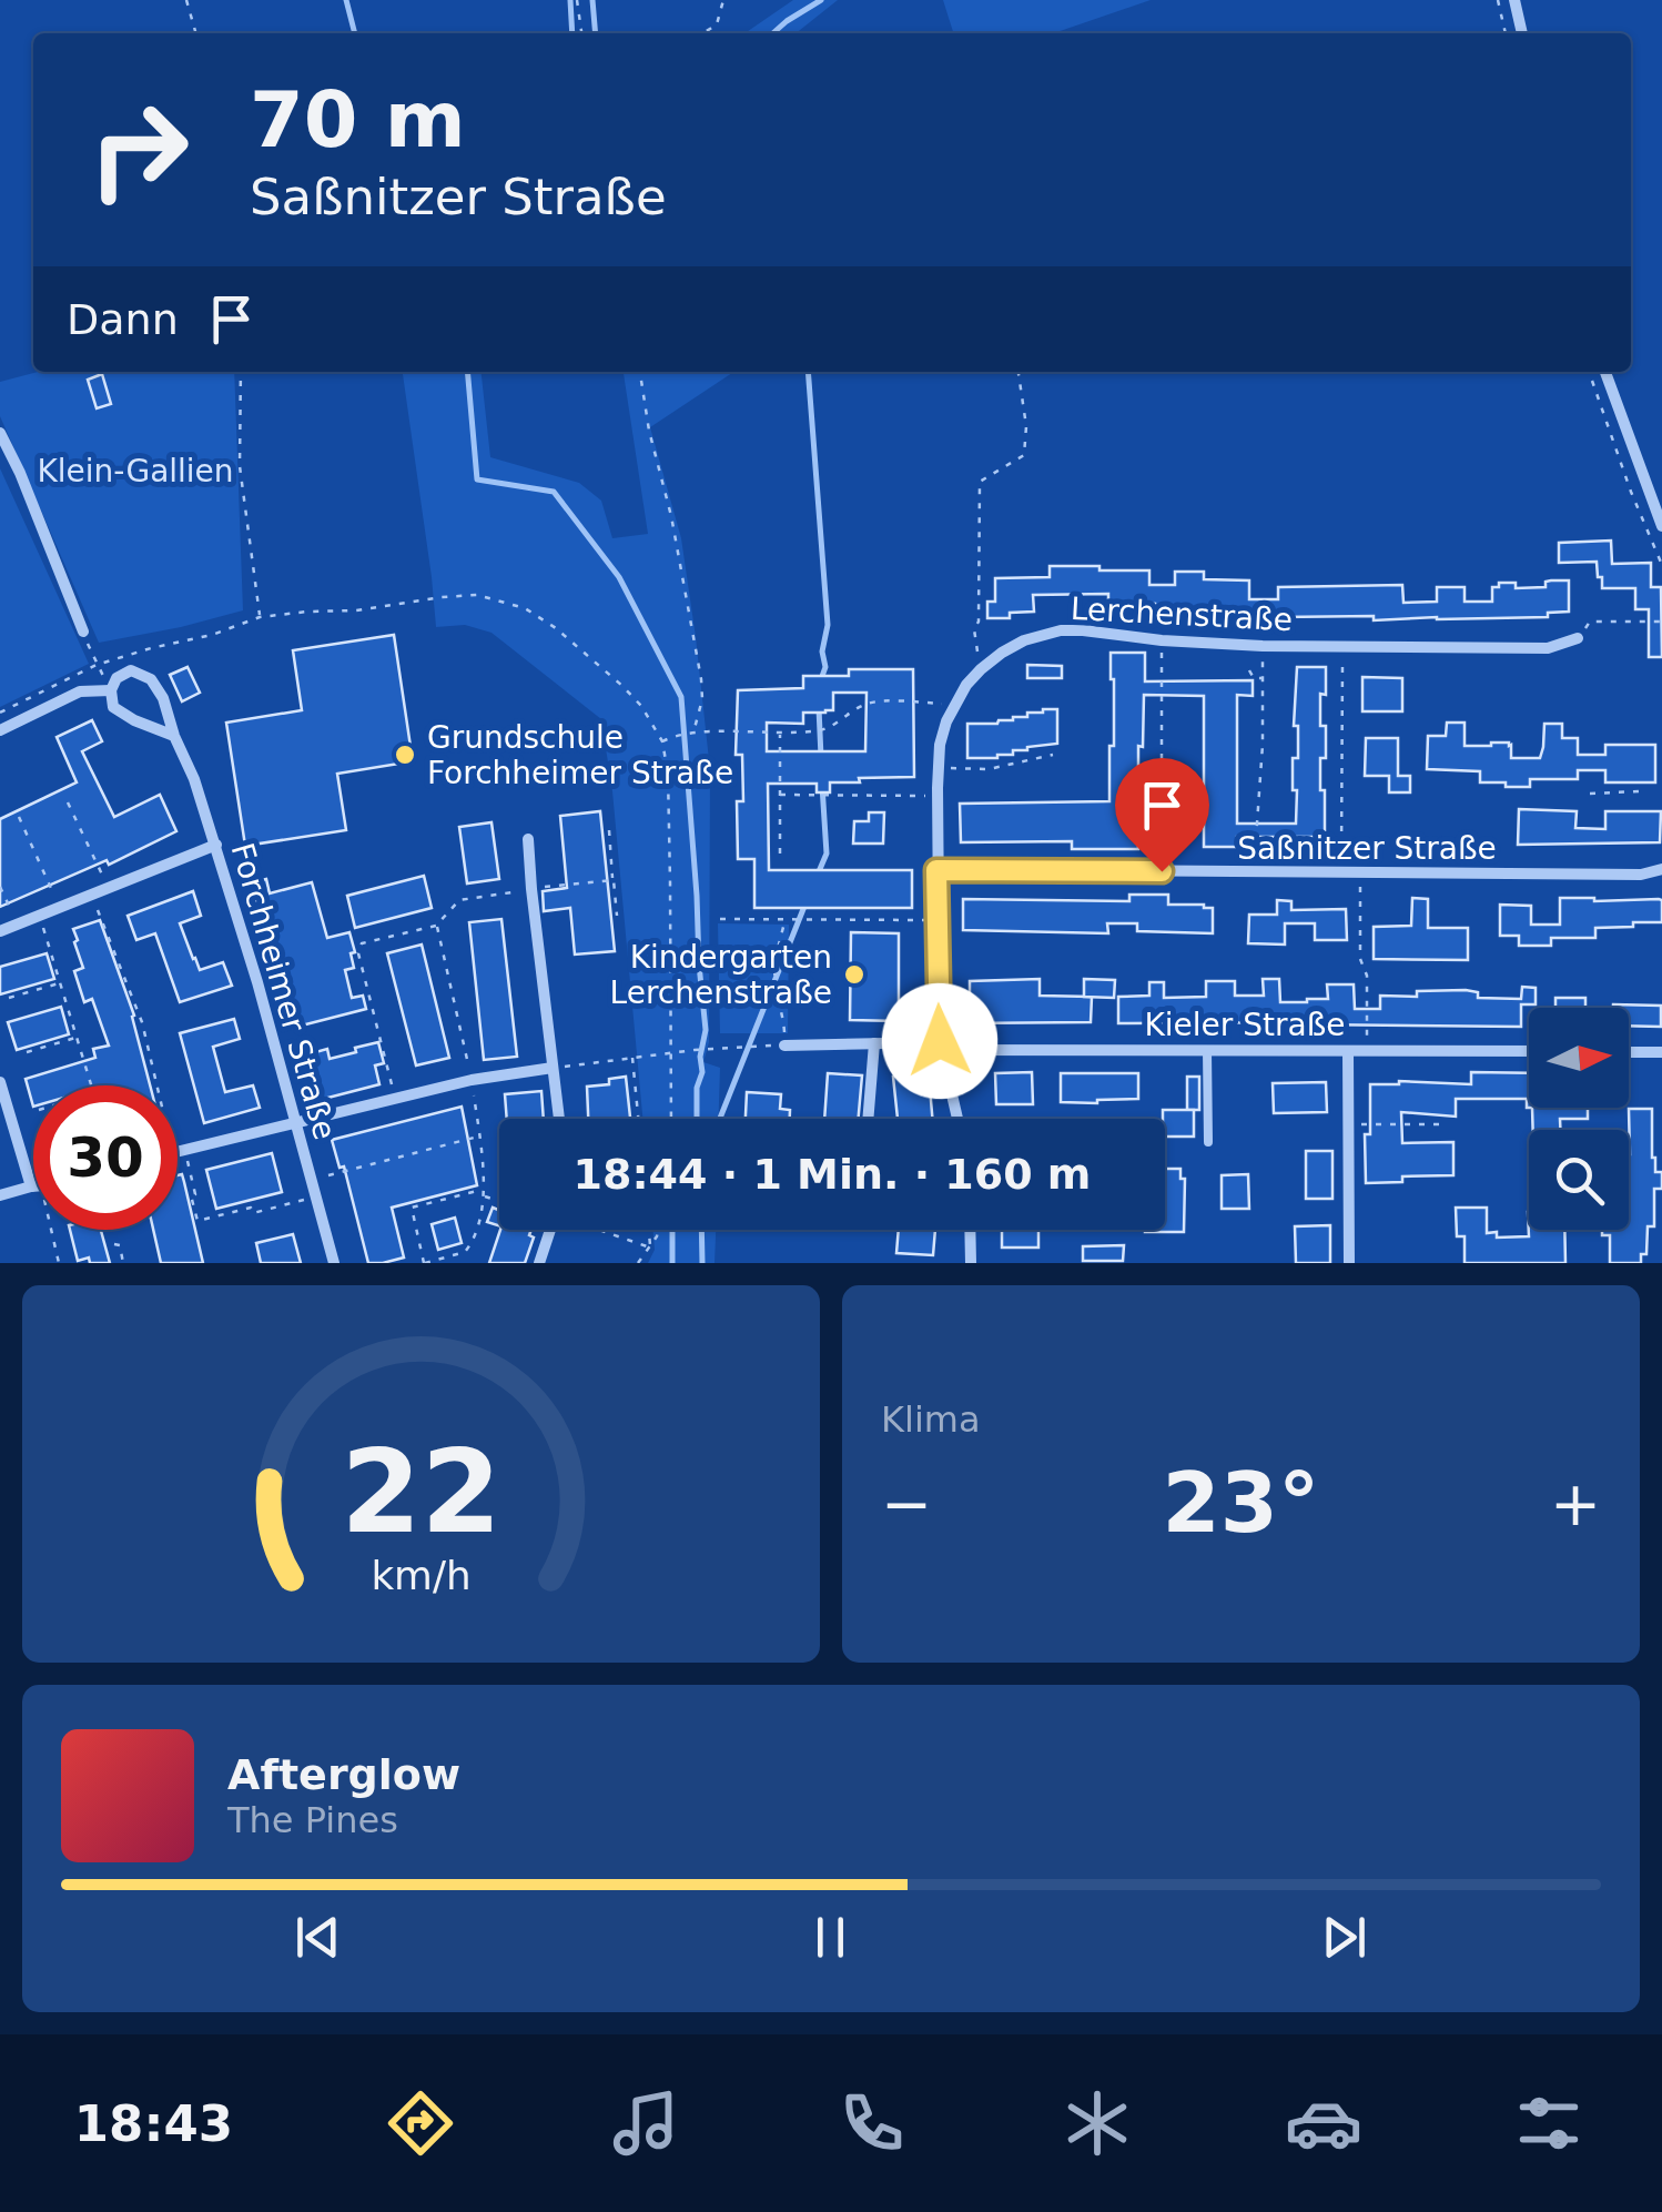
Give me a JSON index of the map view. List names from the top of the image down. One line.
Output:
{"streets":{"street":["Lerchenstraße","Saßnitzer Straße","Forchheimer Straße","Kieler Straße"]},"crossings":[["Lerchenstraße","Saßnitzer Straße"],["Lerchenstraße","Kieler Straße"]],"parks":["Klein-Gallien"],"places":["Grundschule Forchheimer Straße","Kindergarten Lerchenstraße"],"north":"right","page":{"turn":["70 m","Saßnitzer Straße"],"then":"Dann","limit":"30","trip":"18:44 · 1 Min. · 160 m","tile":"Klima","heat":["−","23°","+"],"song":["Afterglow","The Pines"],"tabs":"18:43","gauge":["22","km/h"]}}
